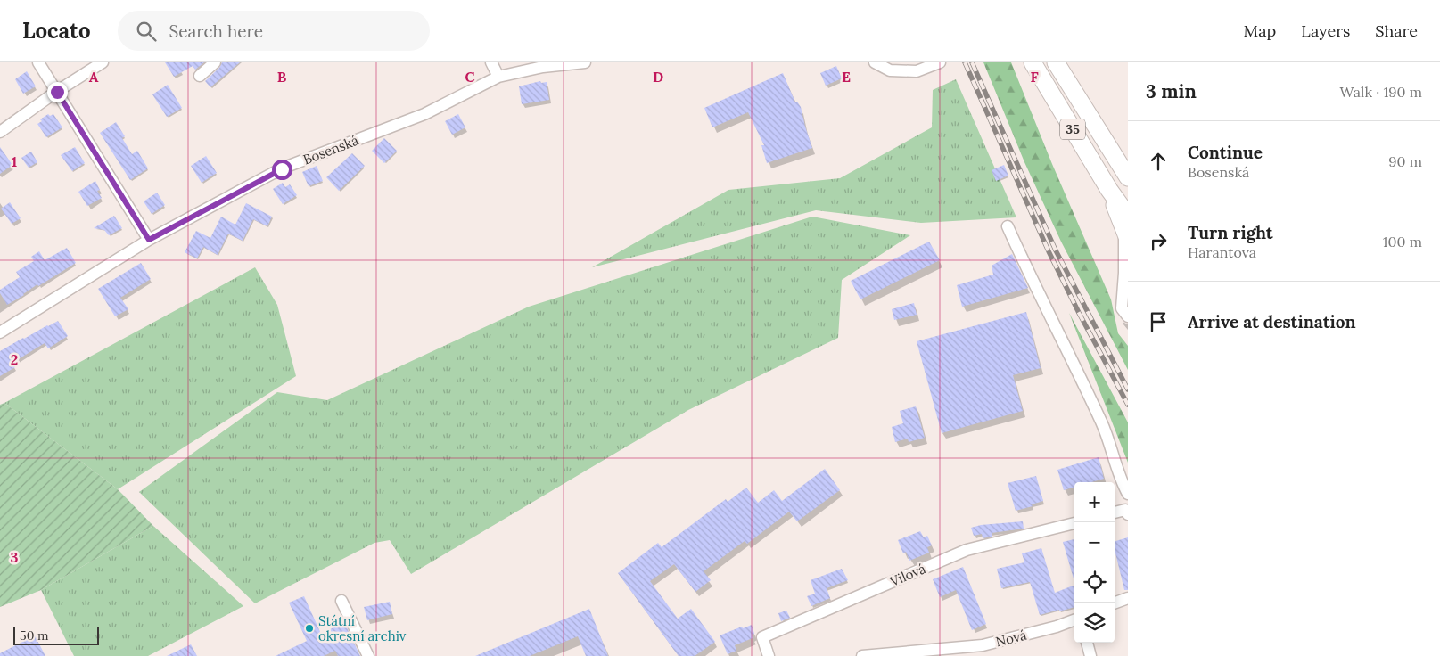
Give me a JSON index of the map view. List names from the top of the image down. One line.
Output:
{"streets":{"highway":["35"],"street":["Bosenská","Vilová","Nová"]},"places":["Státní okresní archiv"],"scale_bar":"50 m","page":{"header":"Locato","search":"Search here","nav":["Map","Layers","Share"],"heading":["3 min","Walk · 190 m"],"list":[["Continue","Bosenská","90 m"],["Turn right","Harantova","100 m"],"Arrive at destination"],"map_buttons":["+","−"],"scale":"50 m"},"grid":{"columns":["A","B","C","D","E","F"],"rows":["1","2","3"]}}
